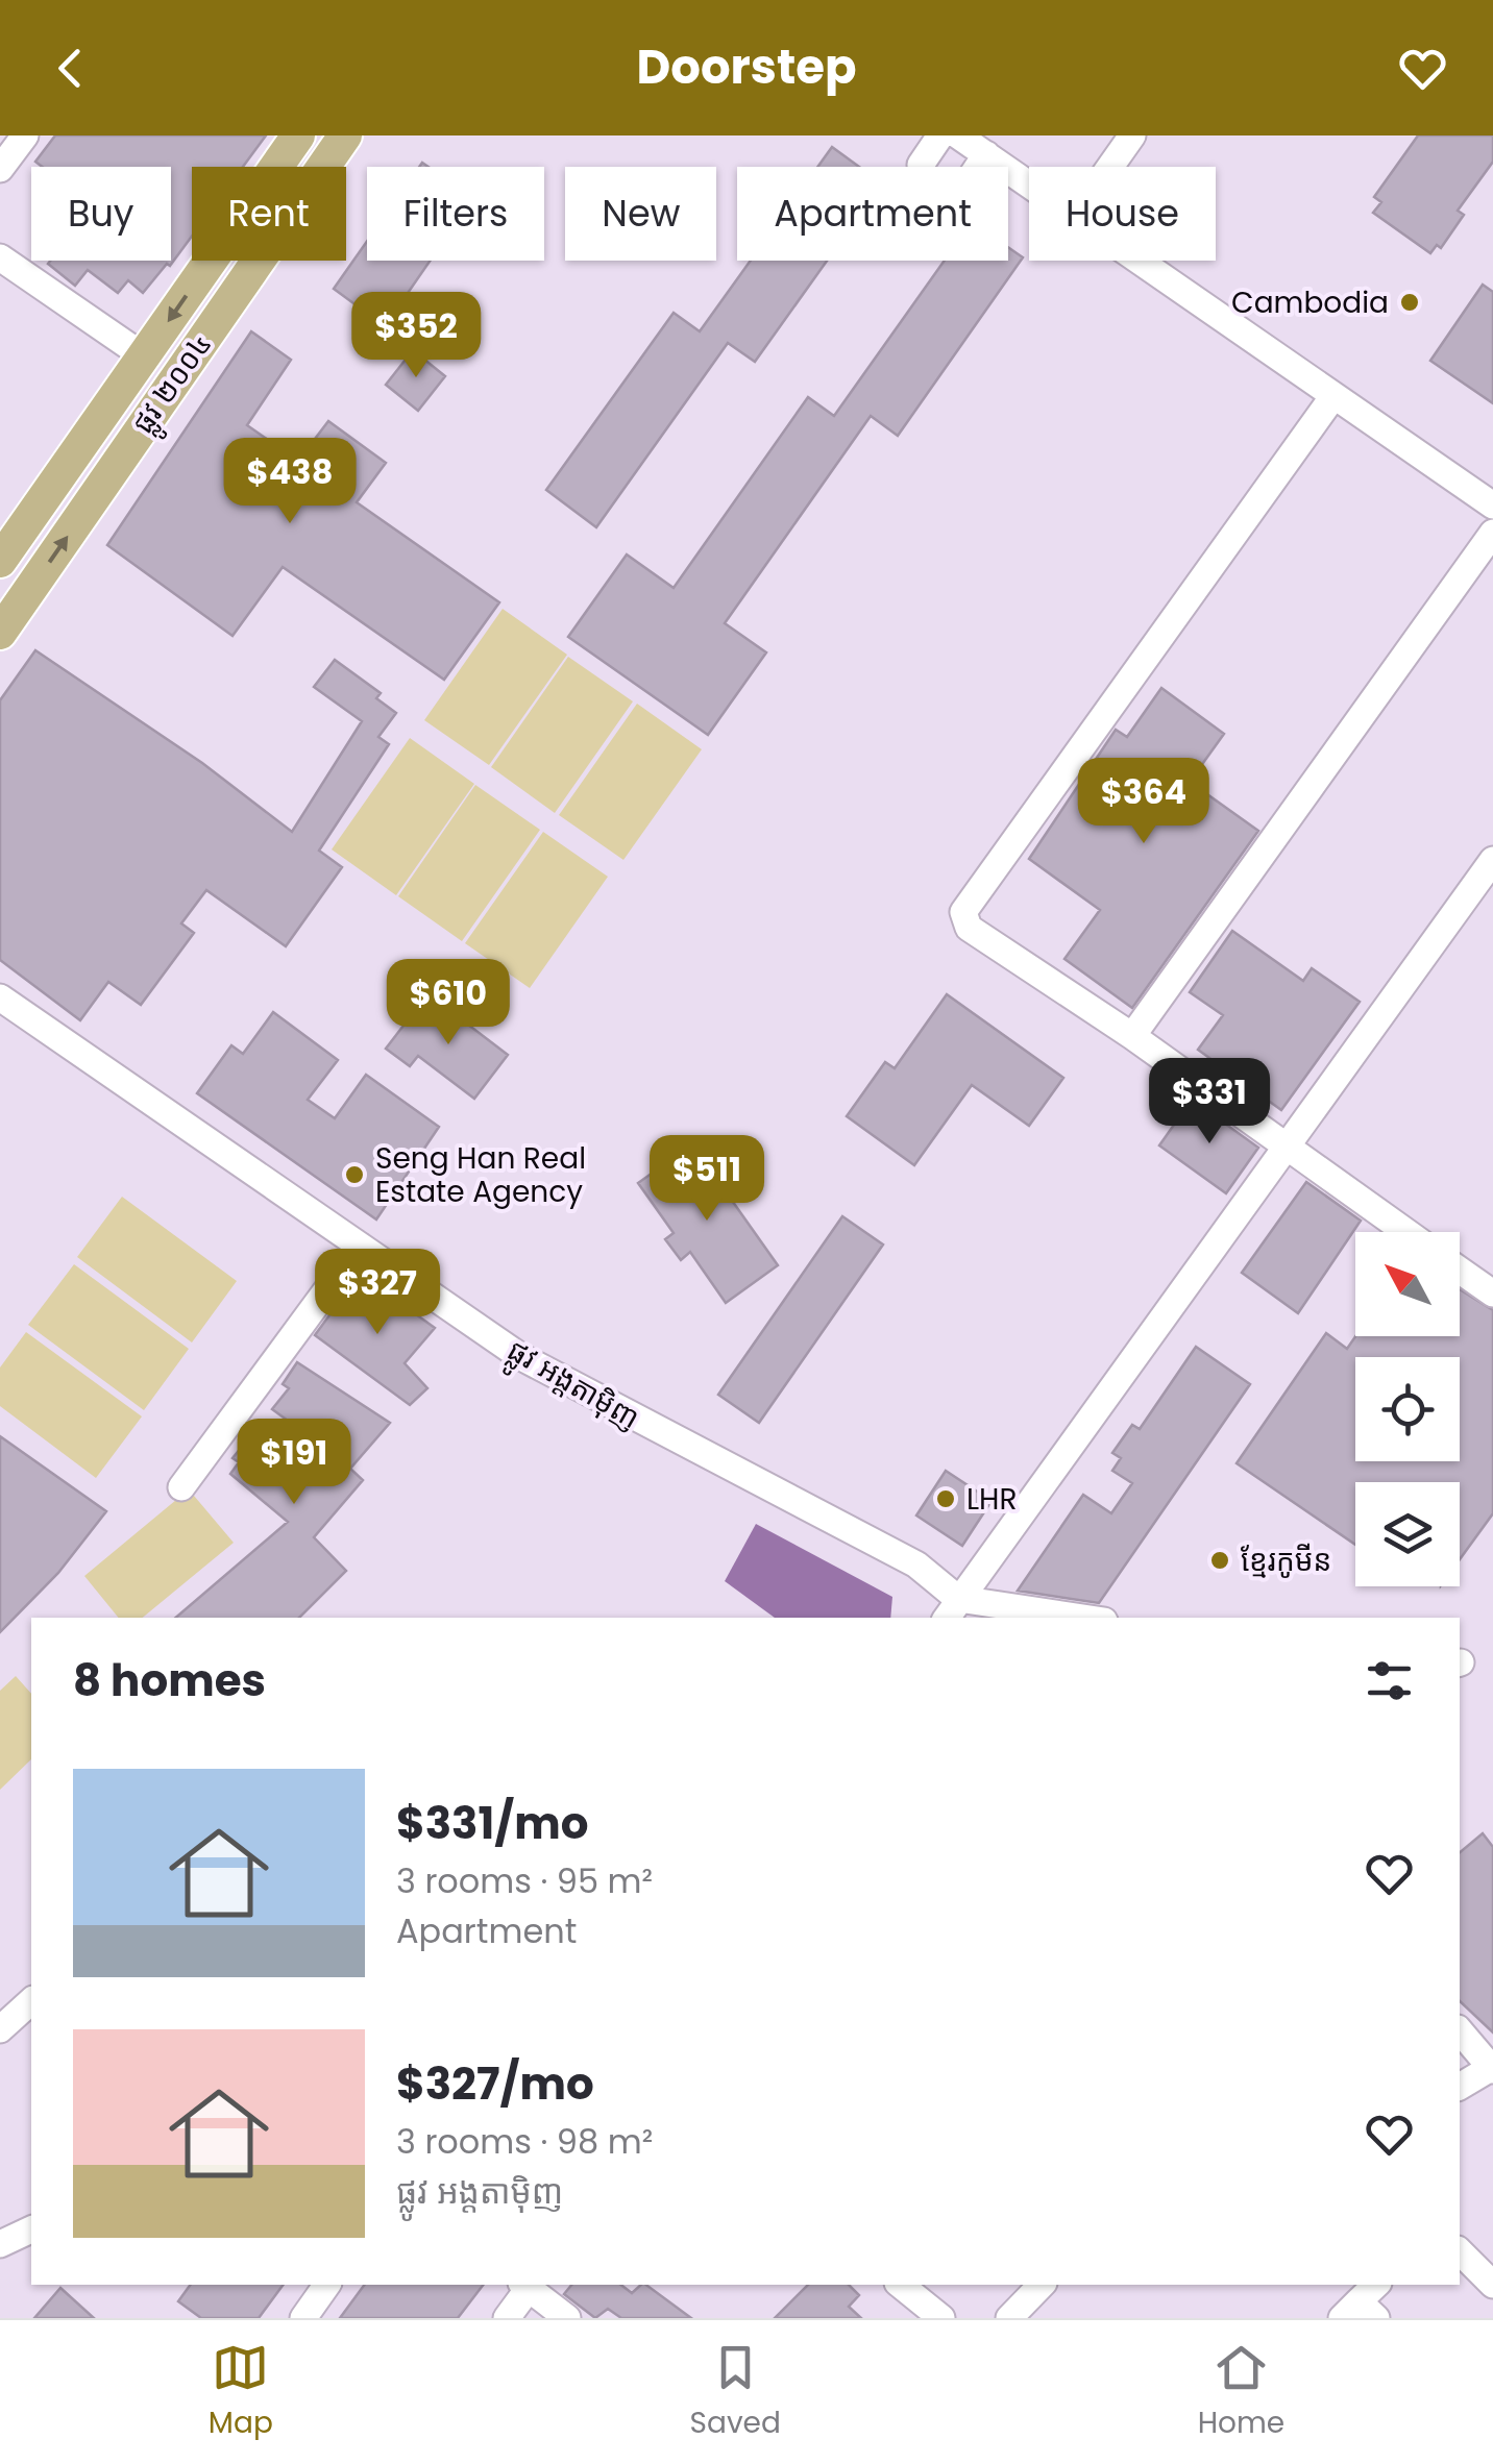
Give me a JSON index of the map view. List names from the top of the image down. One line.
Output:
{"streets":{"main road":["ផ្លូវ ២០០៤"],"street":["ផ្លូវ អង្តតាម៉ិញ"]},"places":["Cambodia","Seng Han Real Estate Agency","LHR","ខ្មែរកូមីន"],"north":"top left","page":{"header":"Doorstep","chip":["Buy","Rent","Filters","New","Apartment","House"],"price":["$352","$438","$364","$610","$331","$511","$327","$191"],"heading":"8 homes","list":[{"name":"$331/mo","note":"3 rooms · 95 m² · Apartment"},{"name":"$327/mo","note":"3 rooms · 98 m² · ផ្លូវ អង្តតាម៉ិញ"}],"tabs":["Map","Saved","Home"]}}
